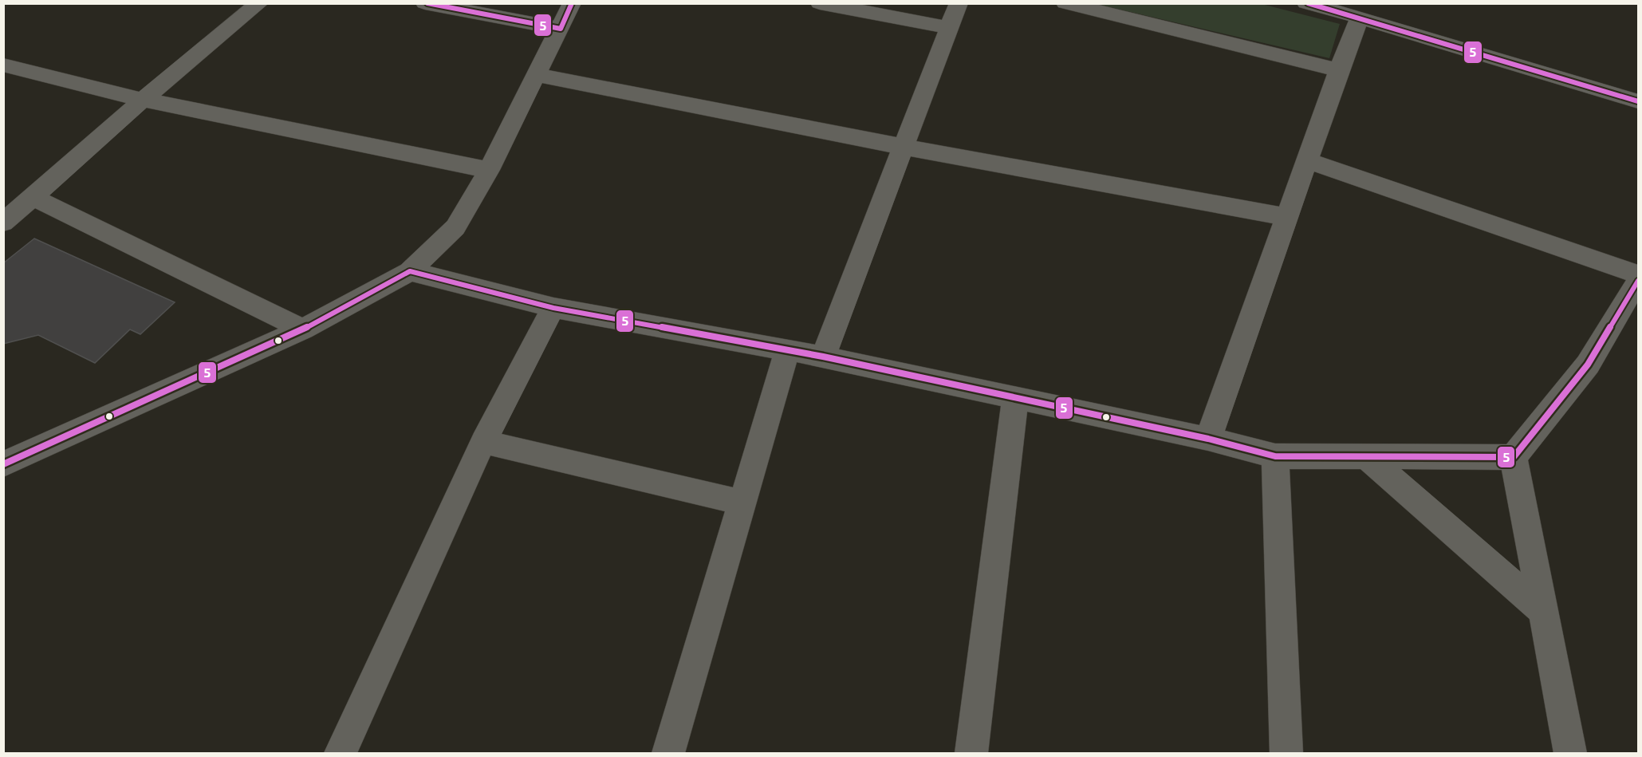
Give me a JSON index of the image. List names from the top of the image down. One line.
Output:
{"lines":["transit line 5"]}
